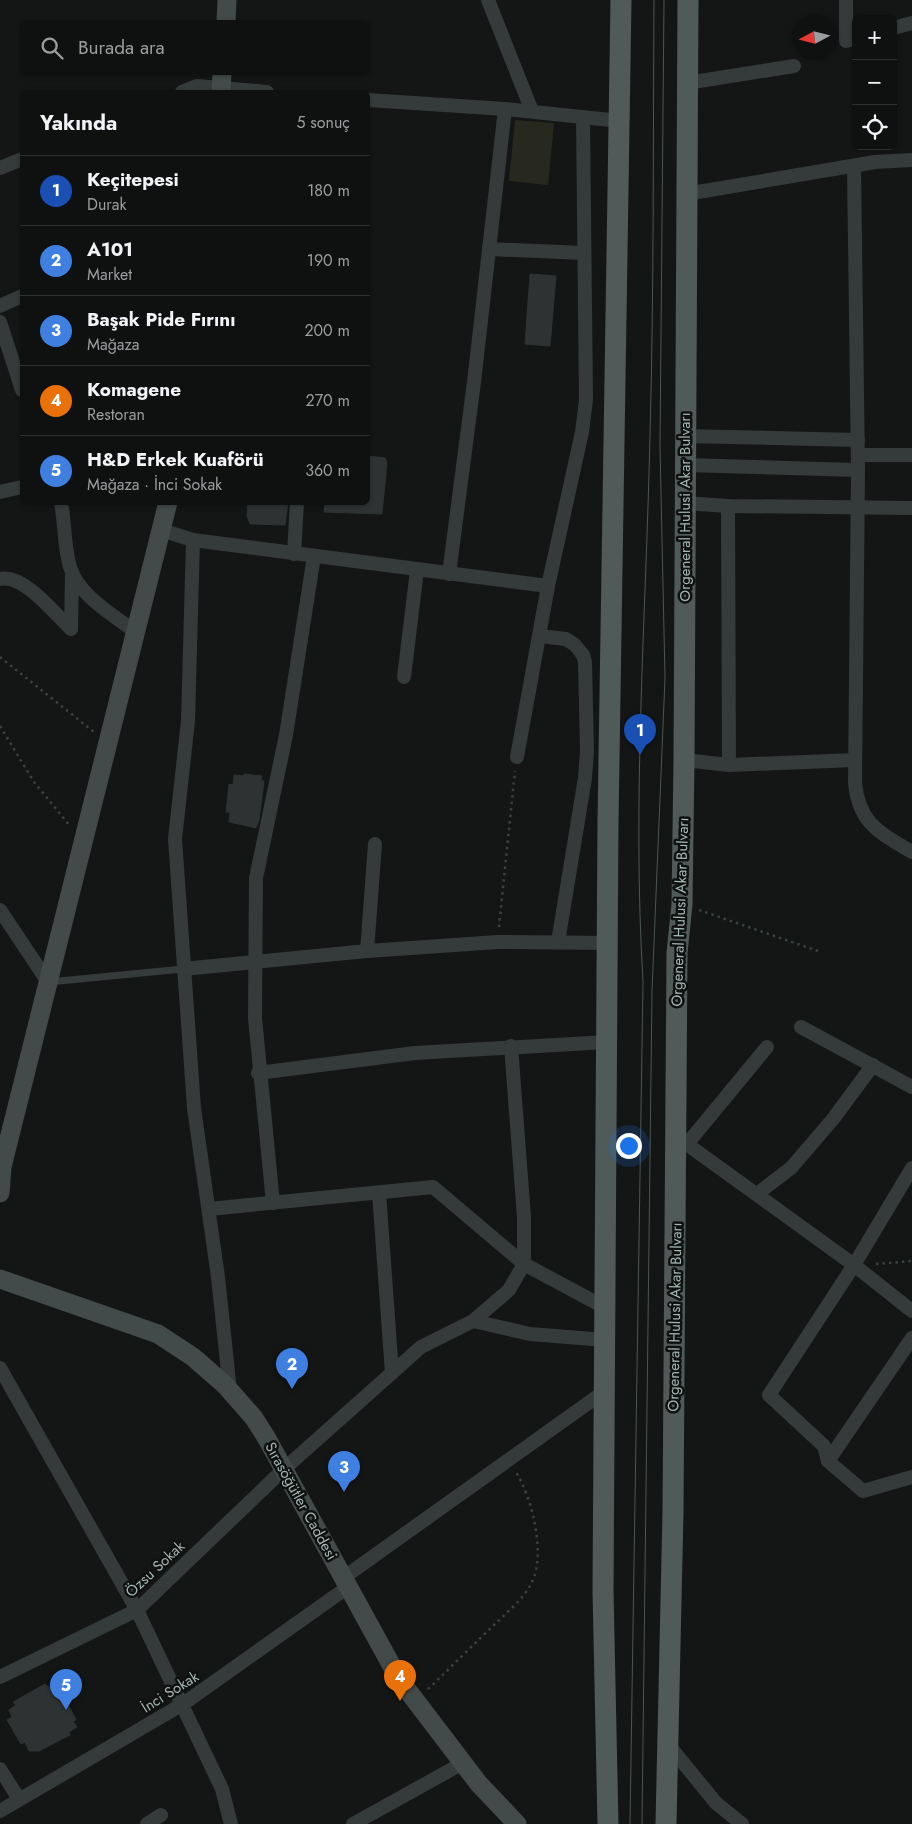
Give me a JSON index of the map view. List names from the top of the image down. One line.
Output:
{"streets":{"main road":["Orgeneral Hulusi Akar Bulvarı"],"street":["Sırasöğütler Caddesi","Özsu Sokak","İnci Sokak"]},"crossings":[["Sırasöğütler Caddesi","Özsu Sokak"],["Sırasöğütler Caddesi","İnci Sokak"]],"north":"left","page":{"map_buttons":["+","−"],"search":"Burada ara","heading":["Yakında","5 sonuç"],"list":[{"mark":"1","name":"Keçitepesi","note":"Durak","value":"180 m"},{"mark":"2","name":"A101","note":"Market","value":"190 m"},{"mark":"3","name":"Başak Pide Fırını","note":"Mağaza","value":"200 m"},{"mark":"4","name":"Komagene","note":"Restoran","value":"270 m"},{"mark":"5","name":"H&D Erkek Kuaförü","note":"Mağaza · İnci Sokak","value":"360 m"}],"pins":["1","2","3","4","5"]}}
